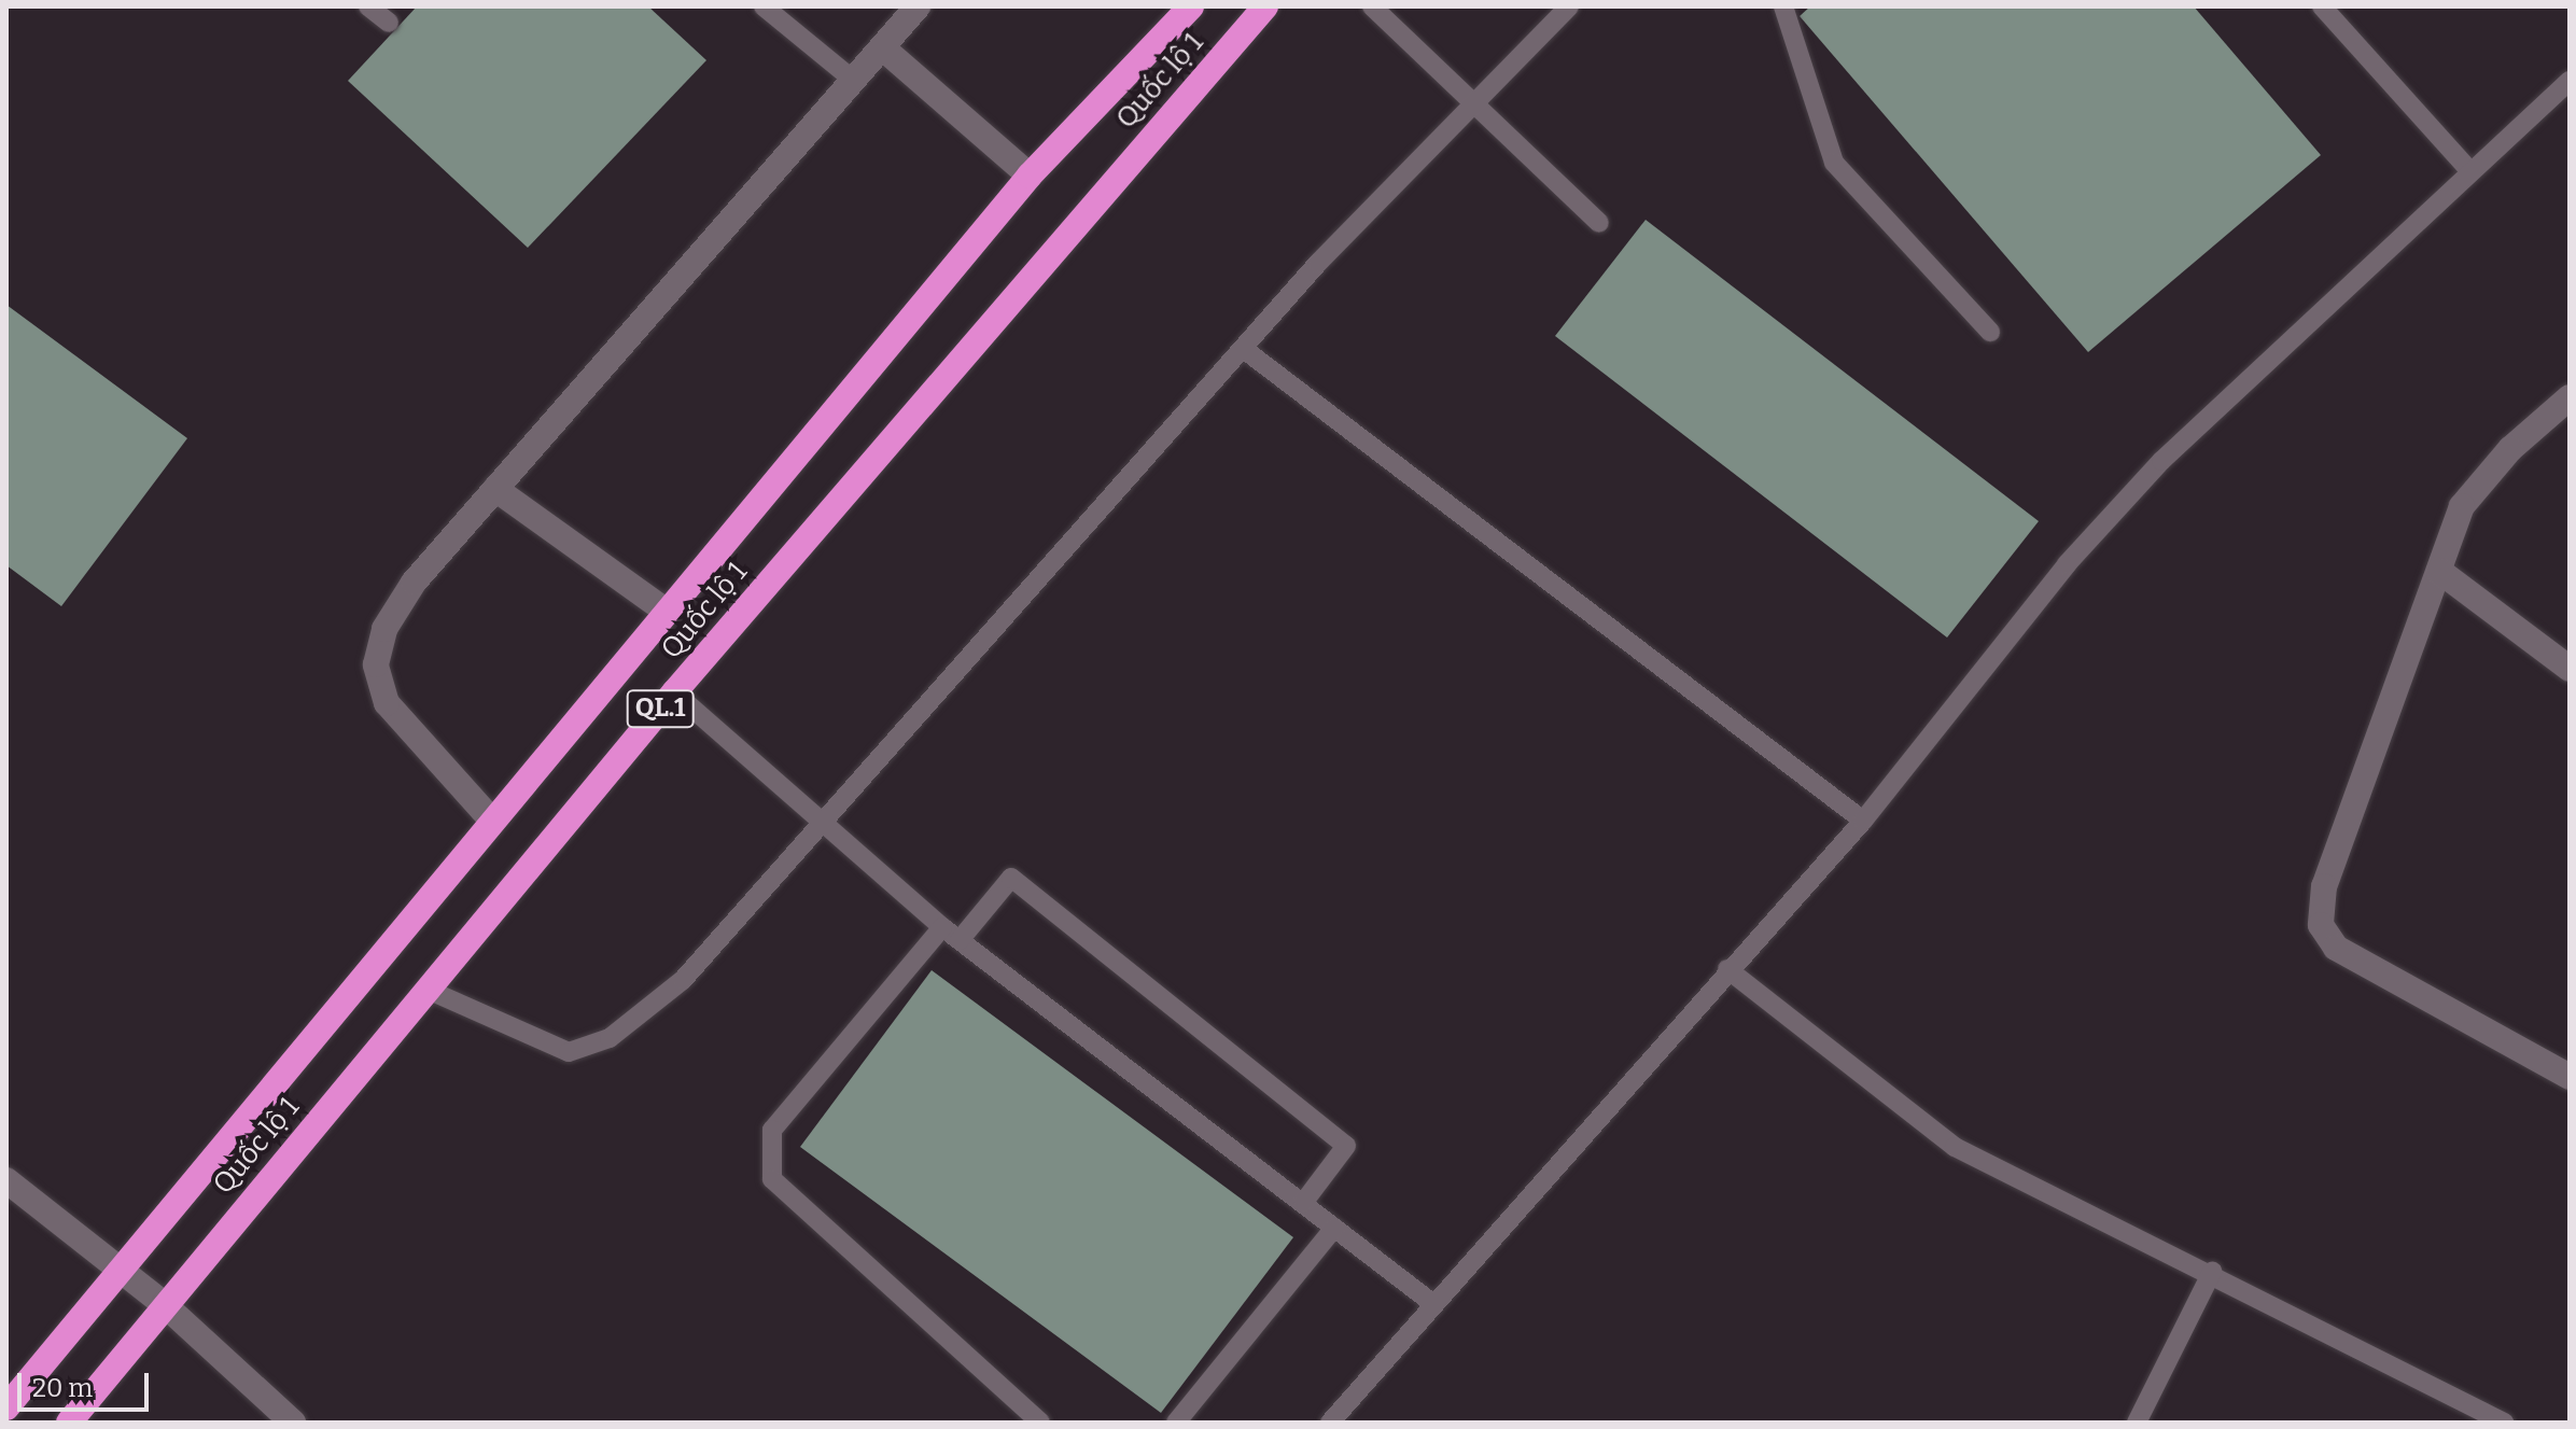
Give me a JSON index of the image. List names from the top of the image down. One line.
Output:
{"streets":{"highway":["Quốc lộ 1","QL.1"]},"scale_bar":"20 m"}
